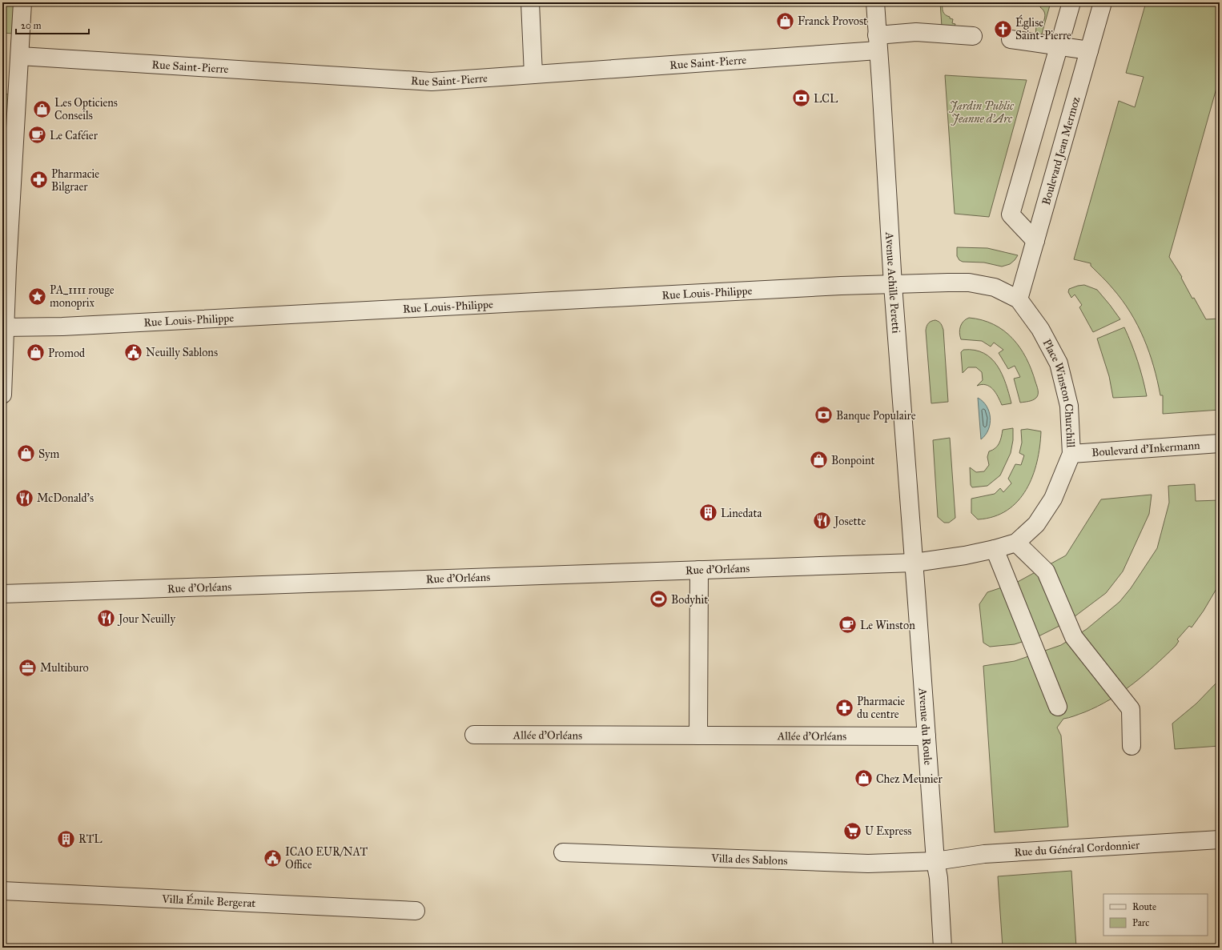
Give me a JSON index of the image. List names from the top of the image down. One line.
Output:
{"streets":{"street":["Rue Saint-Pierre","Boulevard Jean Mermoz","Avenue Achille Peretti","Rue Louis-Philippe","Place Winston Churchill","Boulevard d'Inkermann","Rue d'Orléans","Avenue du Roule","Allée d'Orléans","Rue du Général Cordonnier","Villa des Sablons","Villa Émile Bergerat"]},"crossings":[["Rue Saint-Pierre","Avenue Achille Peretti"],["Boulevard Jean Mermoz","Place Winston Churchill"],["Avenue Achille Peretti","Rue Louis-Philippe"],["Avenue Achille Peretti","Place Winston Churchill"],["Avenue Achille Peretti","Rue d'Orléans"],["Avenue Achille Peretti","Avenue du Roule"],["Rue Louis-Philippe","Place Winston Churchill"],["Place Winston Churchill","Boulevard d'Inkermann"],["Place Winston Churchill","Rue d'Orléans"],["Place Winston Churchill","Avenue du Roule"],["Rue d'Orléans","Avenue du Roule"],["Avenue du Roule","Allée d'Orléans"],["Avenue du Roule","Rue du Général Cordonnier"],["Avenue du Roule","Villa des Sablons"],["Rue du Général Cordonnier","Villa des Sablons"]],"parks":["Jardin Public Jeanne d'Arc"],"places":{"shop":["Franck Provost","Les Opticiens Conseils","Promod","Sym","Bonpoint","Chez Meunier"],"church":["Église Saint-Pierre"],"bank":["LCL","Banque Populaire"],"cafe":["Le Caféier","Le Winston"],"pharmacy":["Pharmacie Bilgraer","Pharmacie du centre"],"place":["PA_1111 rouge monoprix"],"public building":["Neuilly Sablons","ICAO EUR/NAT Office"],"restaurant":["McDonald's","Josette","Jour Neuilly"],"building":["Linedata","RTL"],"sports":["Bodyhit"],"office":["Multiburo"],"supermarket":["U Express"]},"legend":["Route","Parc"],"scale_bar":"20 m"}
